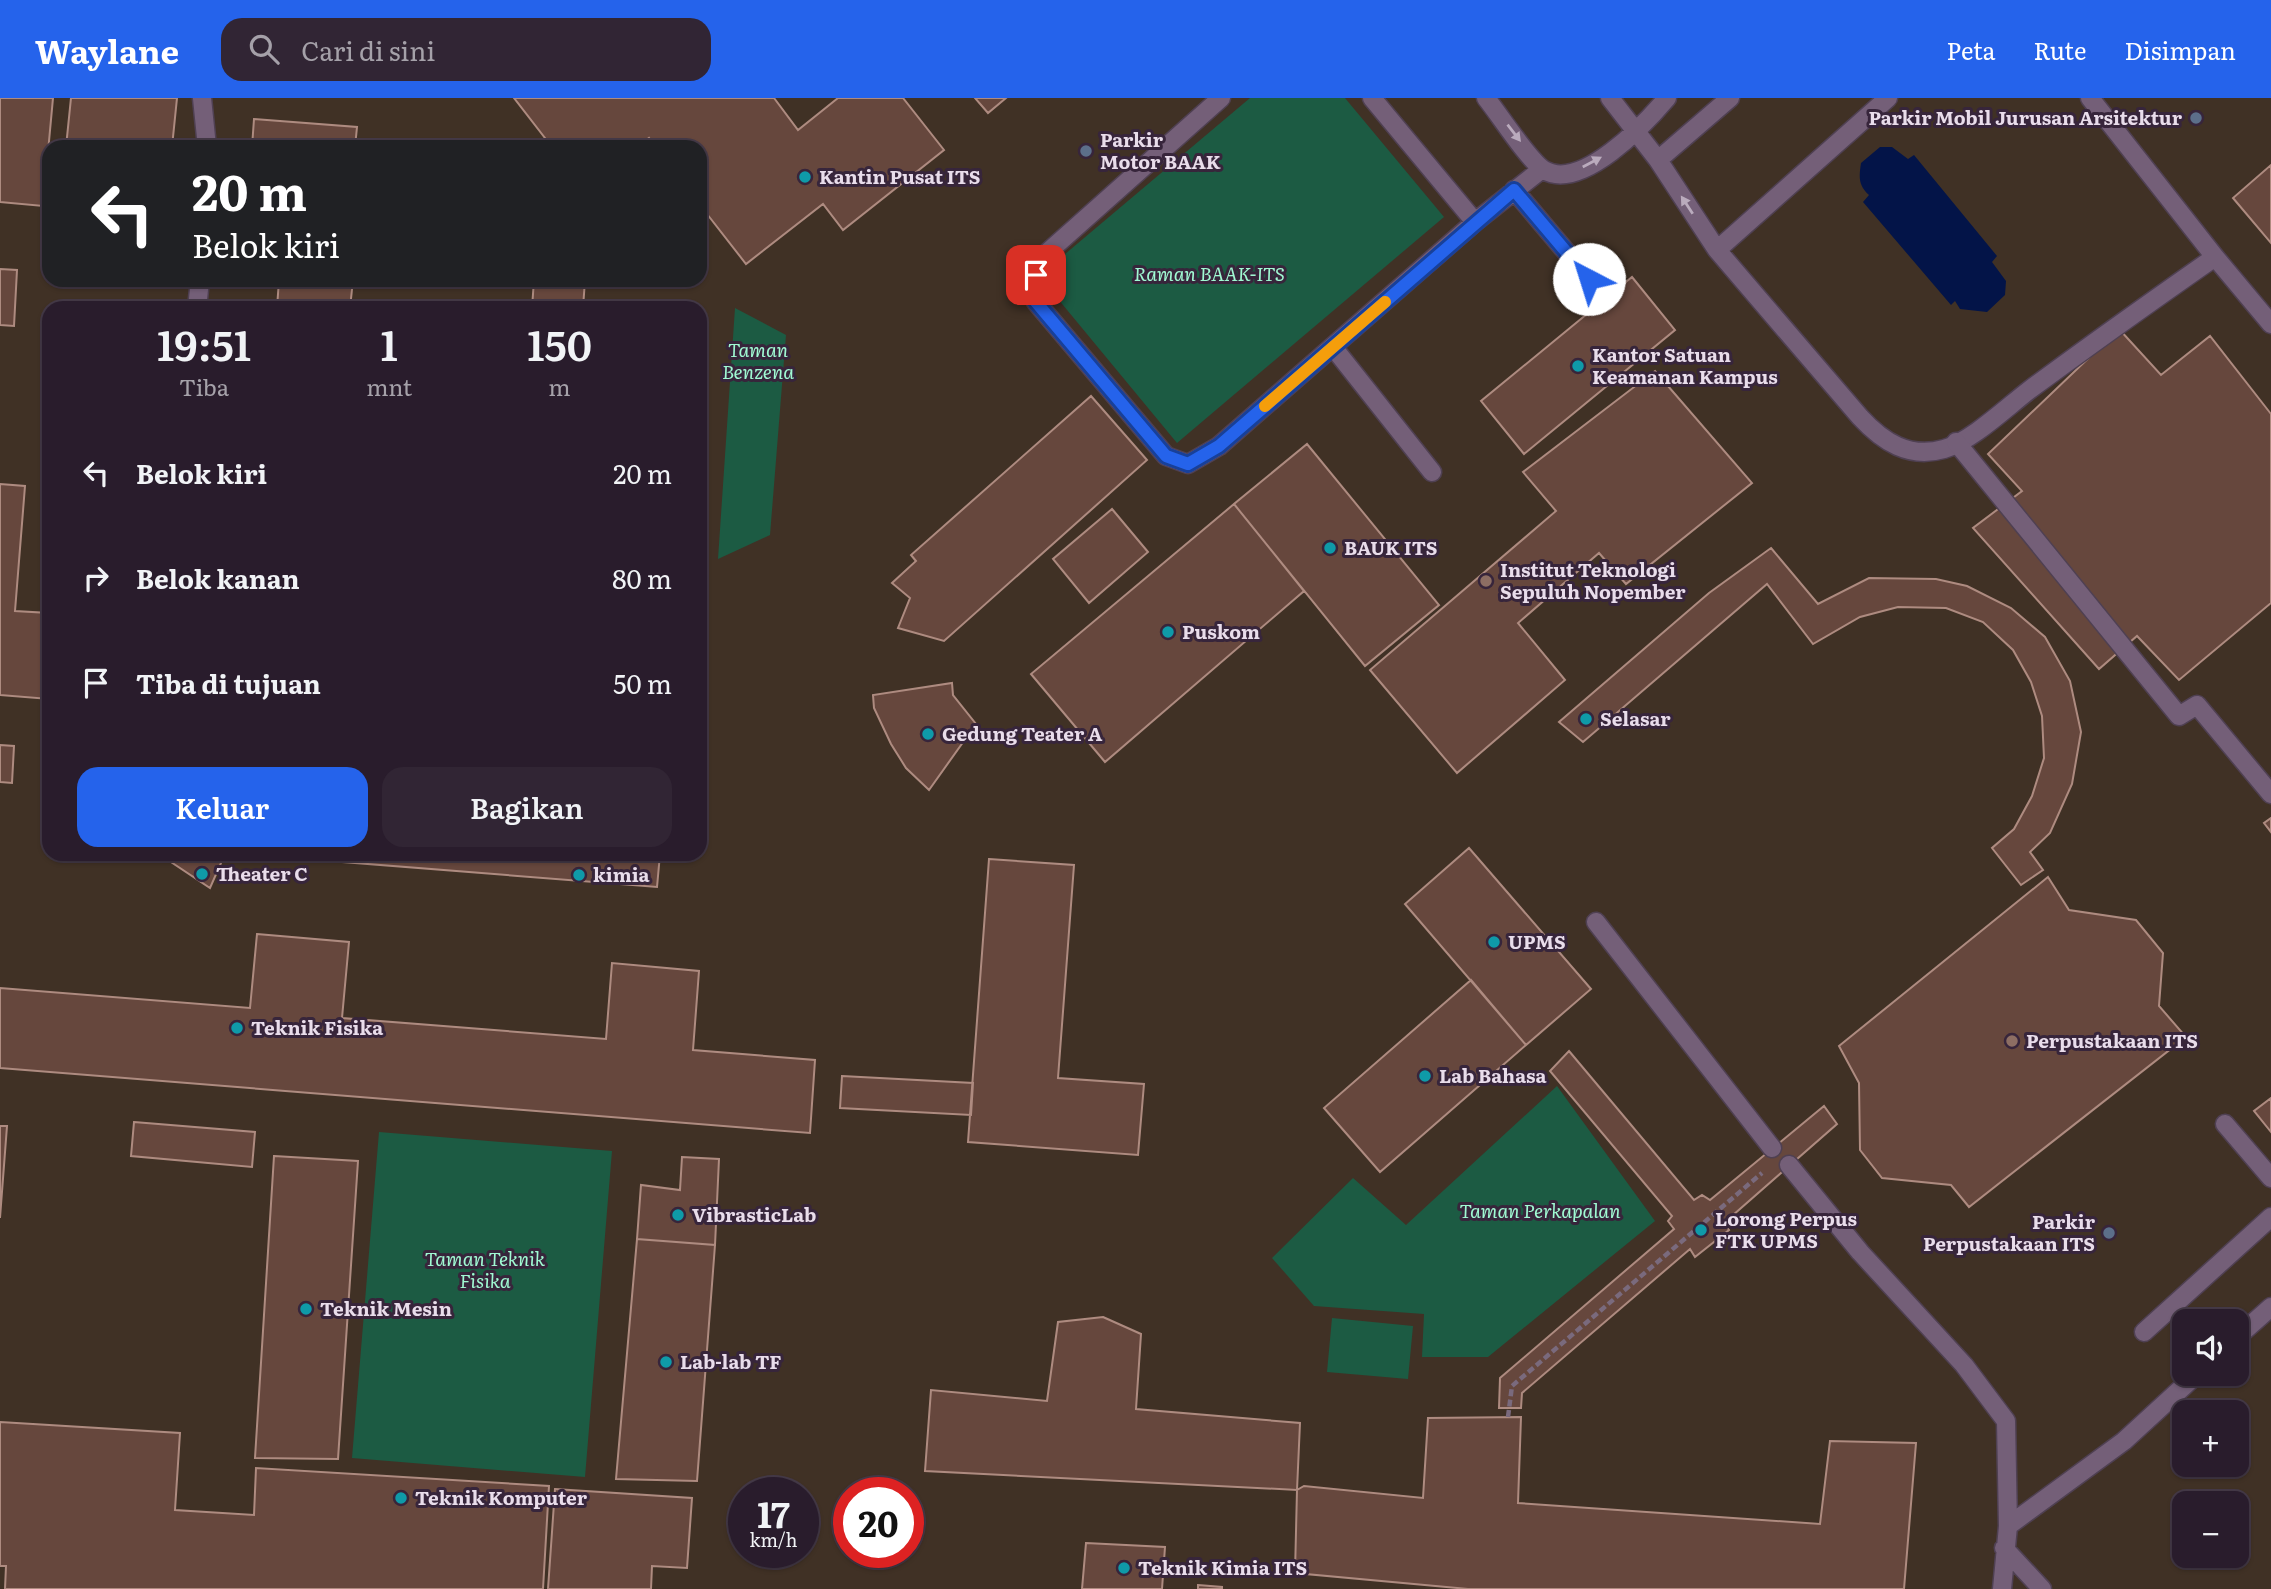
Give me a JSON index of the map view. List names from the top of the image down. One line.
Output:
{"parks":["Raman BAAK-ITS","Taman Benzena","Taman Perkapalan","Taman Teknik Fisika"],"places":["Parkir Mobil Jurusan Arsitektur","Parkir Motor BAAK","Kantin Pusat ITS","Kantor Satuan Keamanan Kampus","BAUK ITS","Institut Teknologi Sepuluh Nopember","Puskom","Selasar","Gedung Teater A","Theater C","kimia","UPMS","Teknik Fisika","Perpustakaan ITS","Lab Bahasa","VibrasticLab","Lorong Perpus FTK UPMS","Parkir Perpustakaan ITS","Teknik Mesin","Lab-lab TF","Teknik Komputer","Teknik Kimia ITS"],"page":{"header":"Waylane","search":"Cari di sini","nav":["Peta","Rute","Disimpan"],"turn":["20 m","Belok kiri"],"eta":["19:51","Tiba","1","mnt","150","m"],"list":[{"name":"Belok kiri","value":"20 m"},{"name":"Belok kanan","value":"80 m"},{"name":"Tiba di tujuan","value":"50 m"}],"buttons":["Keluar","Bagikan"],"map_buttons":["+","−"],"speed":"17 km/h","limit":"20"}}
